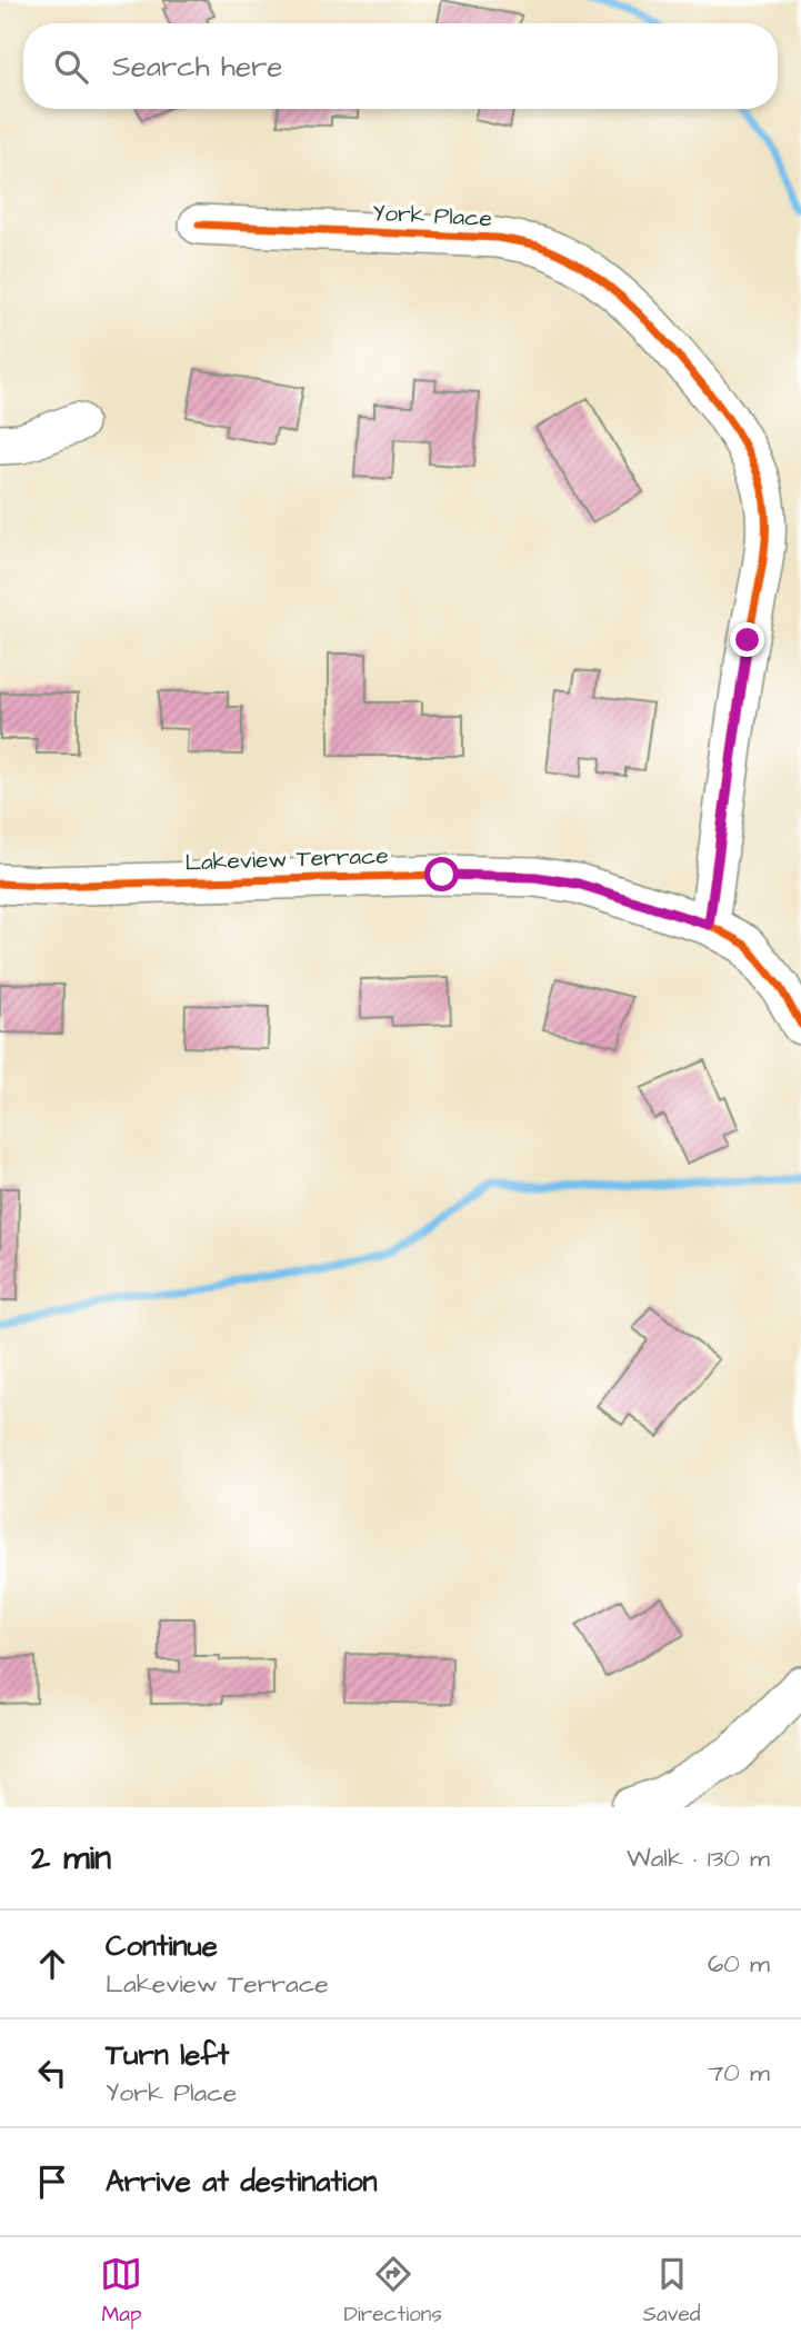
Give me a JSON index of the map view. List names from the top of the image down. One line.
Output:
{"streets":{"street":["York Place","Lakeview Terrace"]},"crossings":[["York Place","Lakeview Terrace"]],"page":{"search":"Search here","heading":["2 min","Walk · 130 m"],"list":[["Continue","Lakeview Terrace","60 m"],["Turn left","York Place","70 m"],"Arrive at destination"],"nav":["Map","Directions","Saved"]}}
